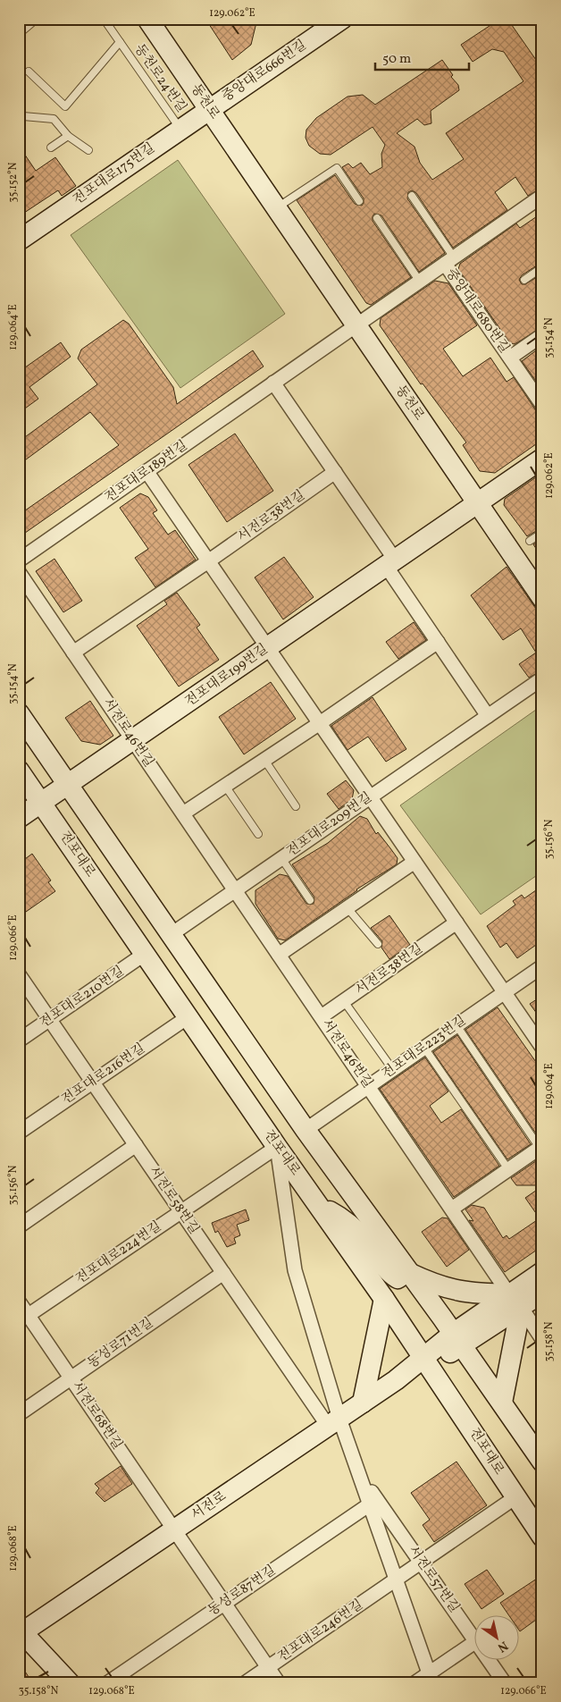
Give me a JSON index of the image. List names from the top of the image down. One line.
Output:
{"streets":{"main road":["중앙대로666번길","동천로","전포대로175번길","전포대로199번길","전포대로","서전로"],"street":["중앙대로680번길","전포대로189번길","서전로38번길","서전로46번길","전포대로209번길","전포대로210번길","전포대로223번길","전포대로216번길","서전로58번길","전포대로224번길","동성로71번길","서전로68번길","서전로57번길","동성로87번길","전포대로246번길"],"lane":["동천로24번길"]},"crossings":[["중앙대로666번길","동천로"],["중앙대로666번길","전포대로175번길"],["동천로24번길","전포대로175번길"],["동천로","전포대로175번길"],["동천로","중앙대로680번길"],["동천로","전포대로189번길"],["동천로","전포대로199번길"],["중앙대로680번길","전포대로189번길"],["서전로38번길","서전로46번길"],["전포대로199번길","서전로46번길"],["전포대로199번길","전포대로"],["서전로46번길","전포대로209번길"],["서전로46번길","전포대로223번길"],["서전로46번길","서전로"],["전포대로","전포대로210번길"],["전포대로","전포대로216번길"],["전포대로","전포대로224번길"],["전포대로","서전로"],["전포대로","전포대로246번길"],["전포대로210번길","서전로58번길"],["전포대로216번길","서전로58번길"],["서전로58번길","전포대로224번길"],["서전로58번길","동성로71번길"],["서전로58번길","서전로"],["서전로58번길","서전로57번길"],["전포대로224번길","서전로68번길"],["동성로71번길","서전로68번길"],["서전로68번길","서전로"],["서전로68번길","동성로87번길"],["서전로68번길","전포대로246번길"],["서전로","서전로57번길"],["서전로57번길","동성로87번길"],["서전로57번길","전포대로246번길"]],"scale_bar":"50 m","north":"bottom right","coordinates":["129.062°E","35.152°N","129.064°E","35.154°N","35.156°N","129.066°E","35.158°N","129.068°E"]}
